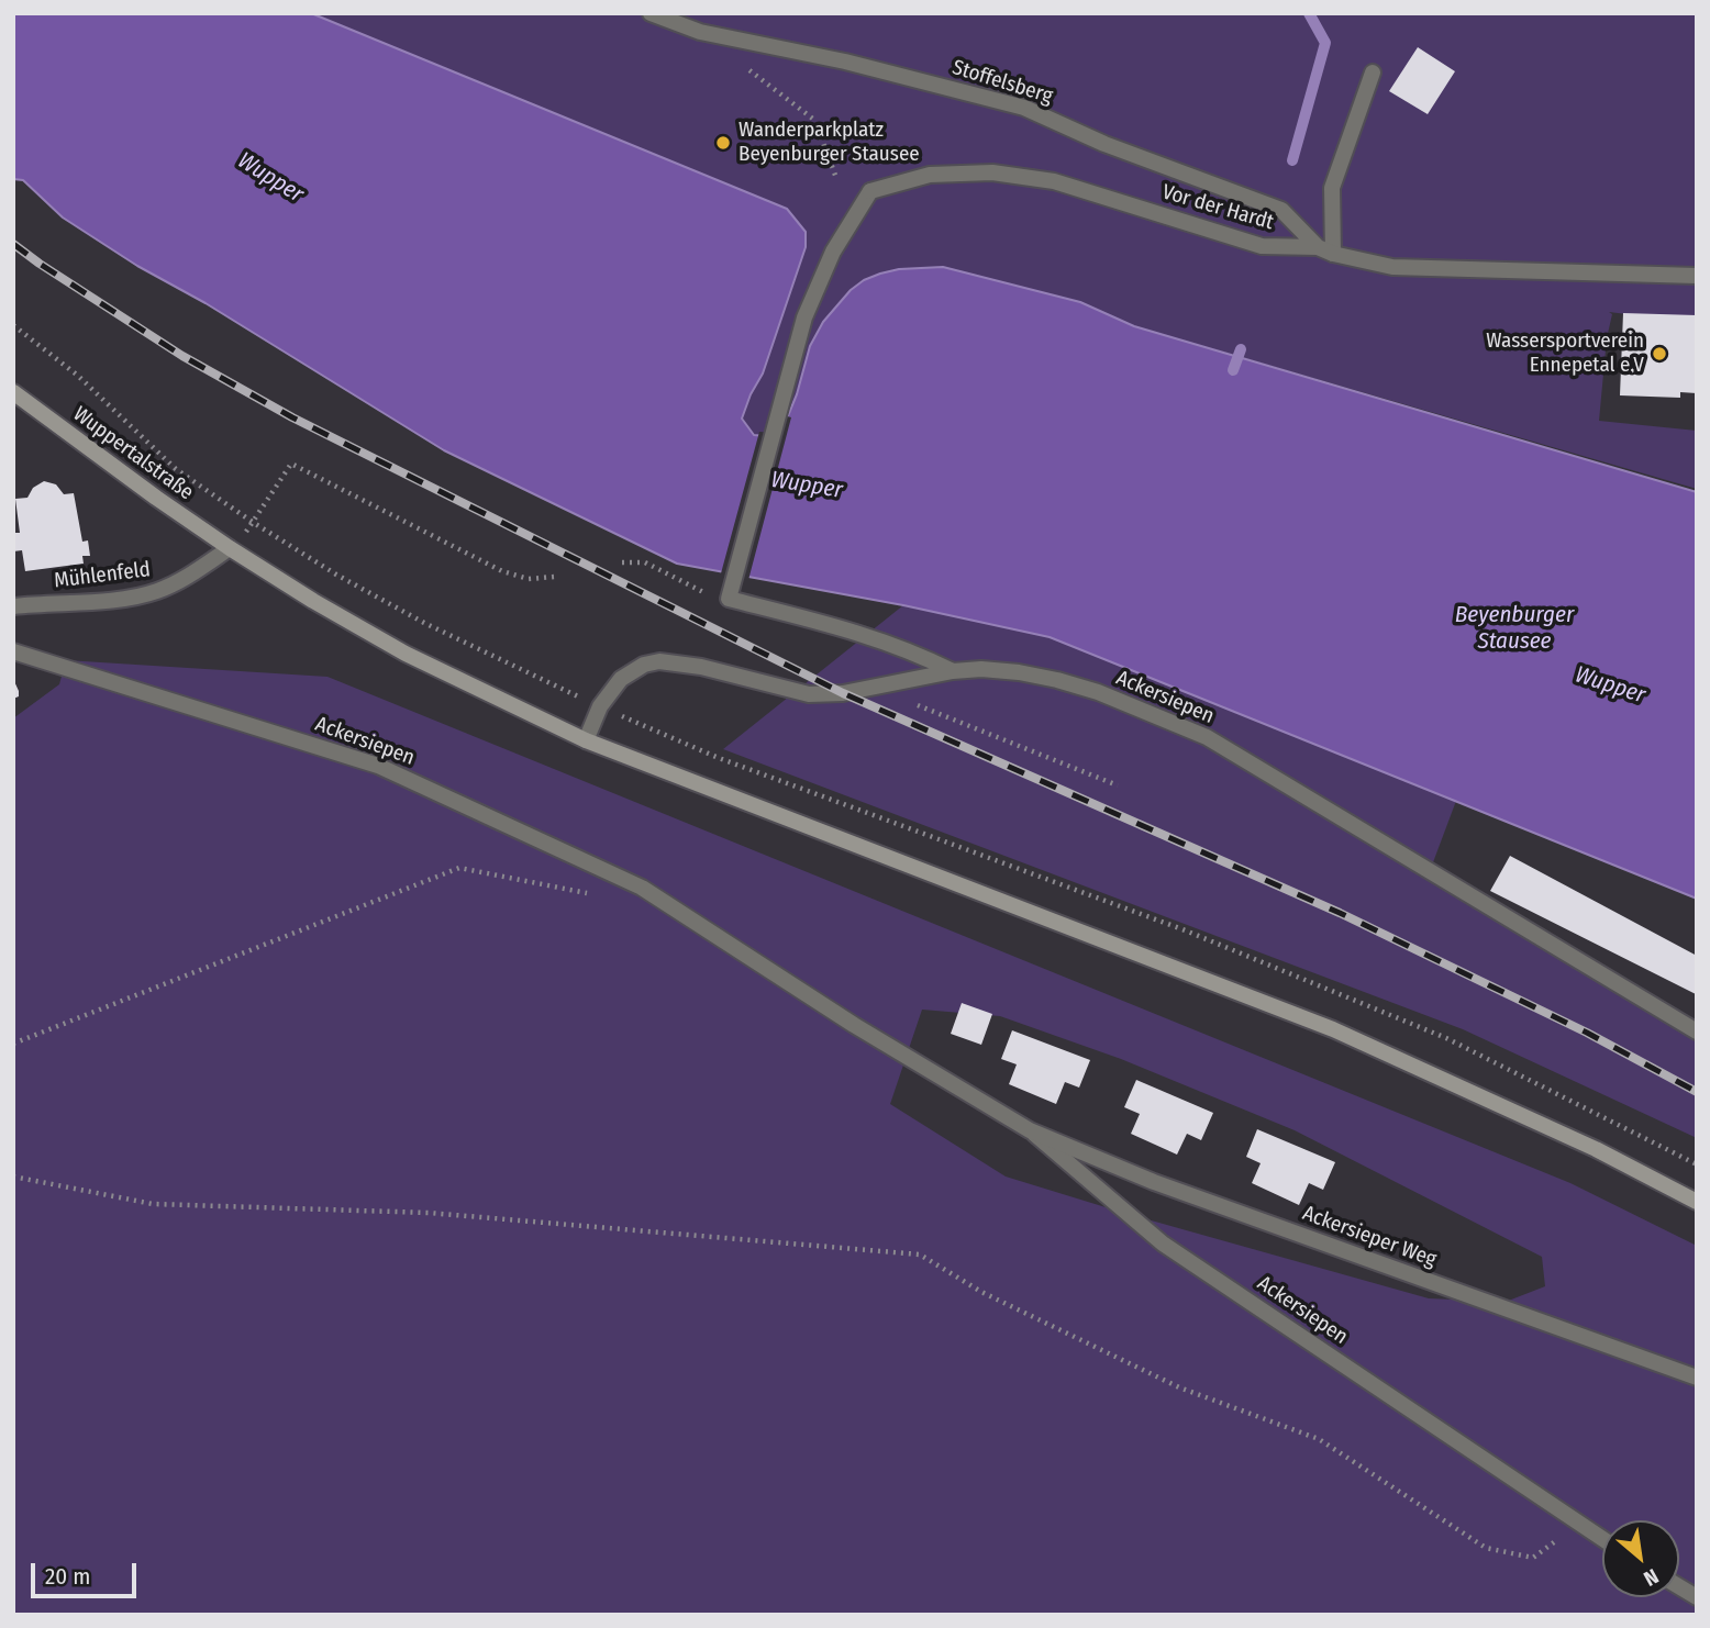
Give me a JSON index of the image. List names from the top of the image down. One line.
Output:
{"streets":{"main road":["Wuppertalstraße"],"street":["Stoffelsberg","Vor der Hardt","Mühlenfeld","Ackersiepen","Ackersieper Weg"]},"crossings":[["Stoffelsberg","Vor der Hardt"],["Wuppertalstraße","Mühlenfeld"],["Wuppertalstraße","Ackersiepen"],["Ackersiepen","Ackersieper Weg"]],"water":["Wupper","Beyenburger Stausee"],"places":["Wanderparkplatz Beyenburger Stausee","Wassersportverein Ennepetal e.V"],"scale_bar":"20 m","north":"bottom right"}
